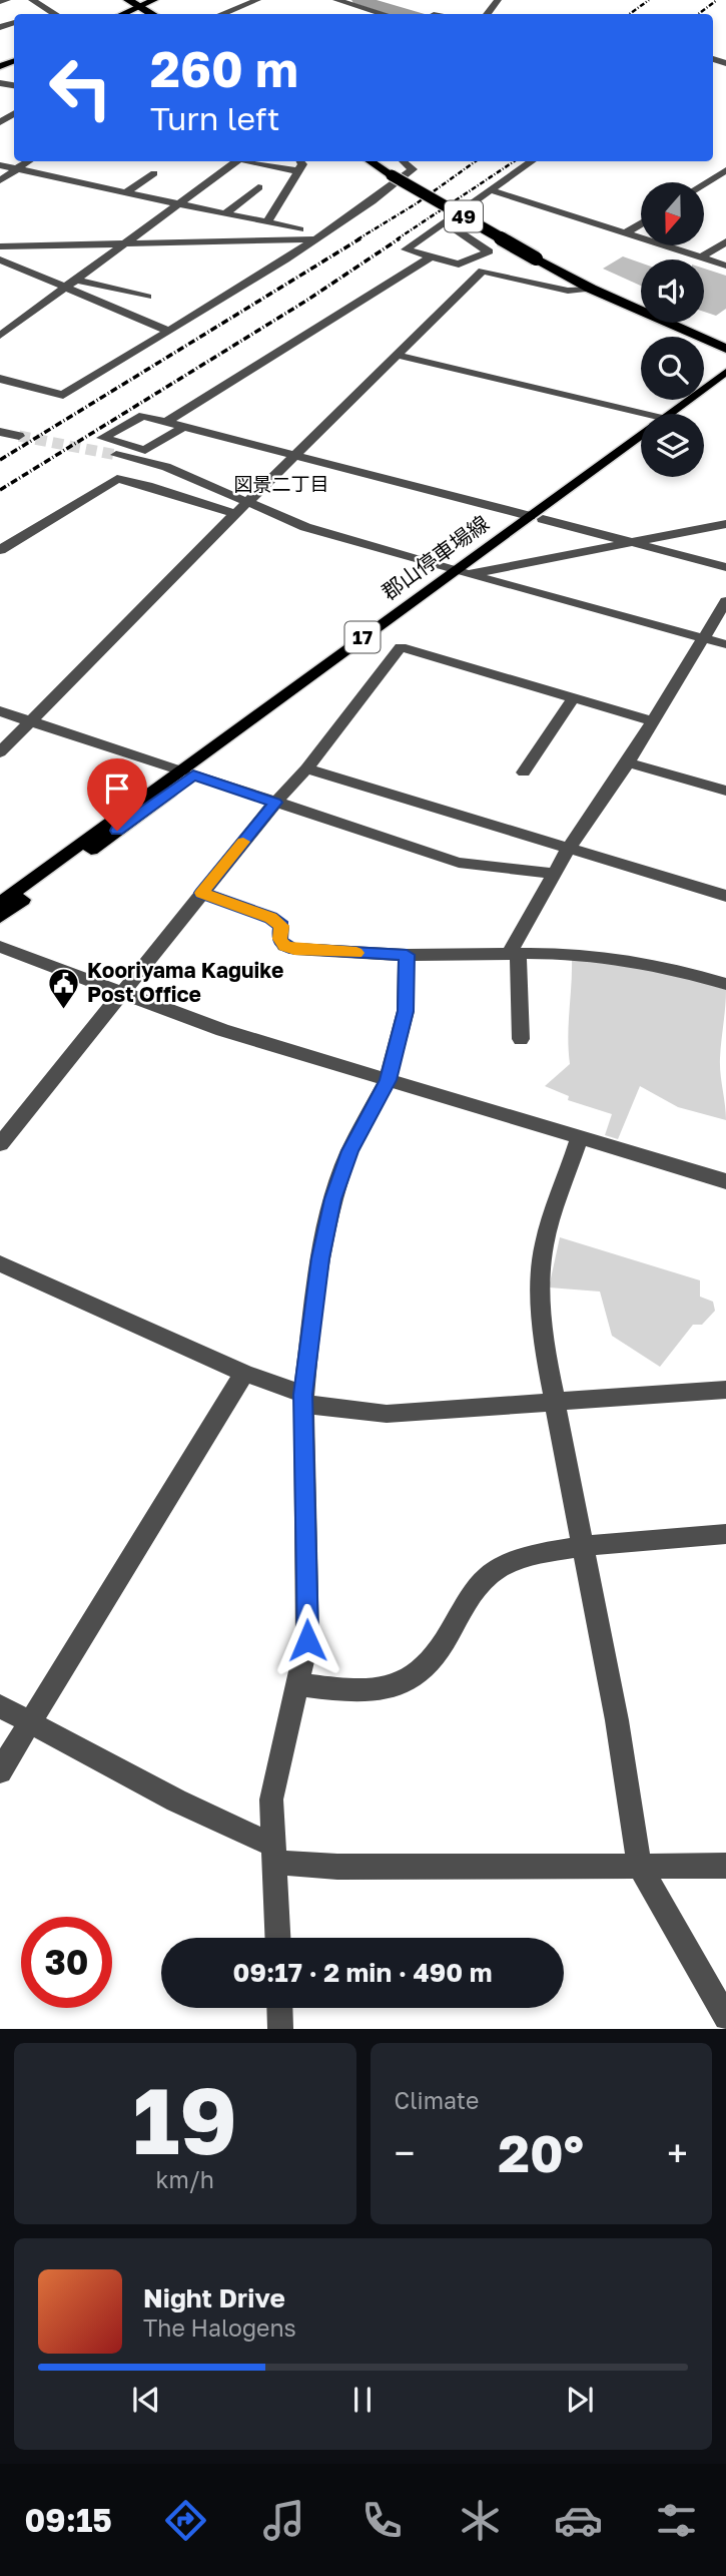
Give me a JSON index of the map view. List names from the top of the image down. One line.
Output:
{"streets":{"highway":["49"],"main road":["郡山停車場線","17"]},"districts":["図景二丁目"],"places":{"public building":["Kooriyama Kaguike Post Office"]},"north":"bottom","page":{"turn":["260 m","Turn left"],"limit":"30","trip":"09:17 · 2 min · 490 m","tile":[["19","km/h"],"Climate"],"heat":["−","20°","+"],"song":["Night Drive","The Halogens"],"tabs":"09:15"}}
